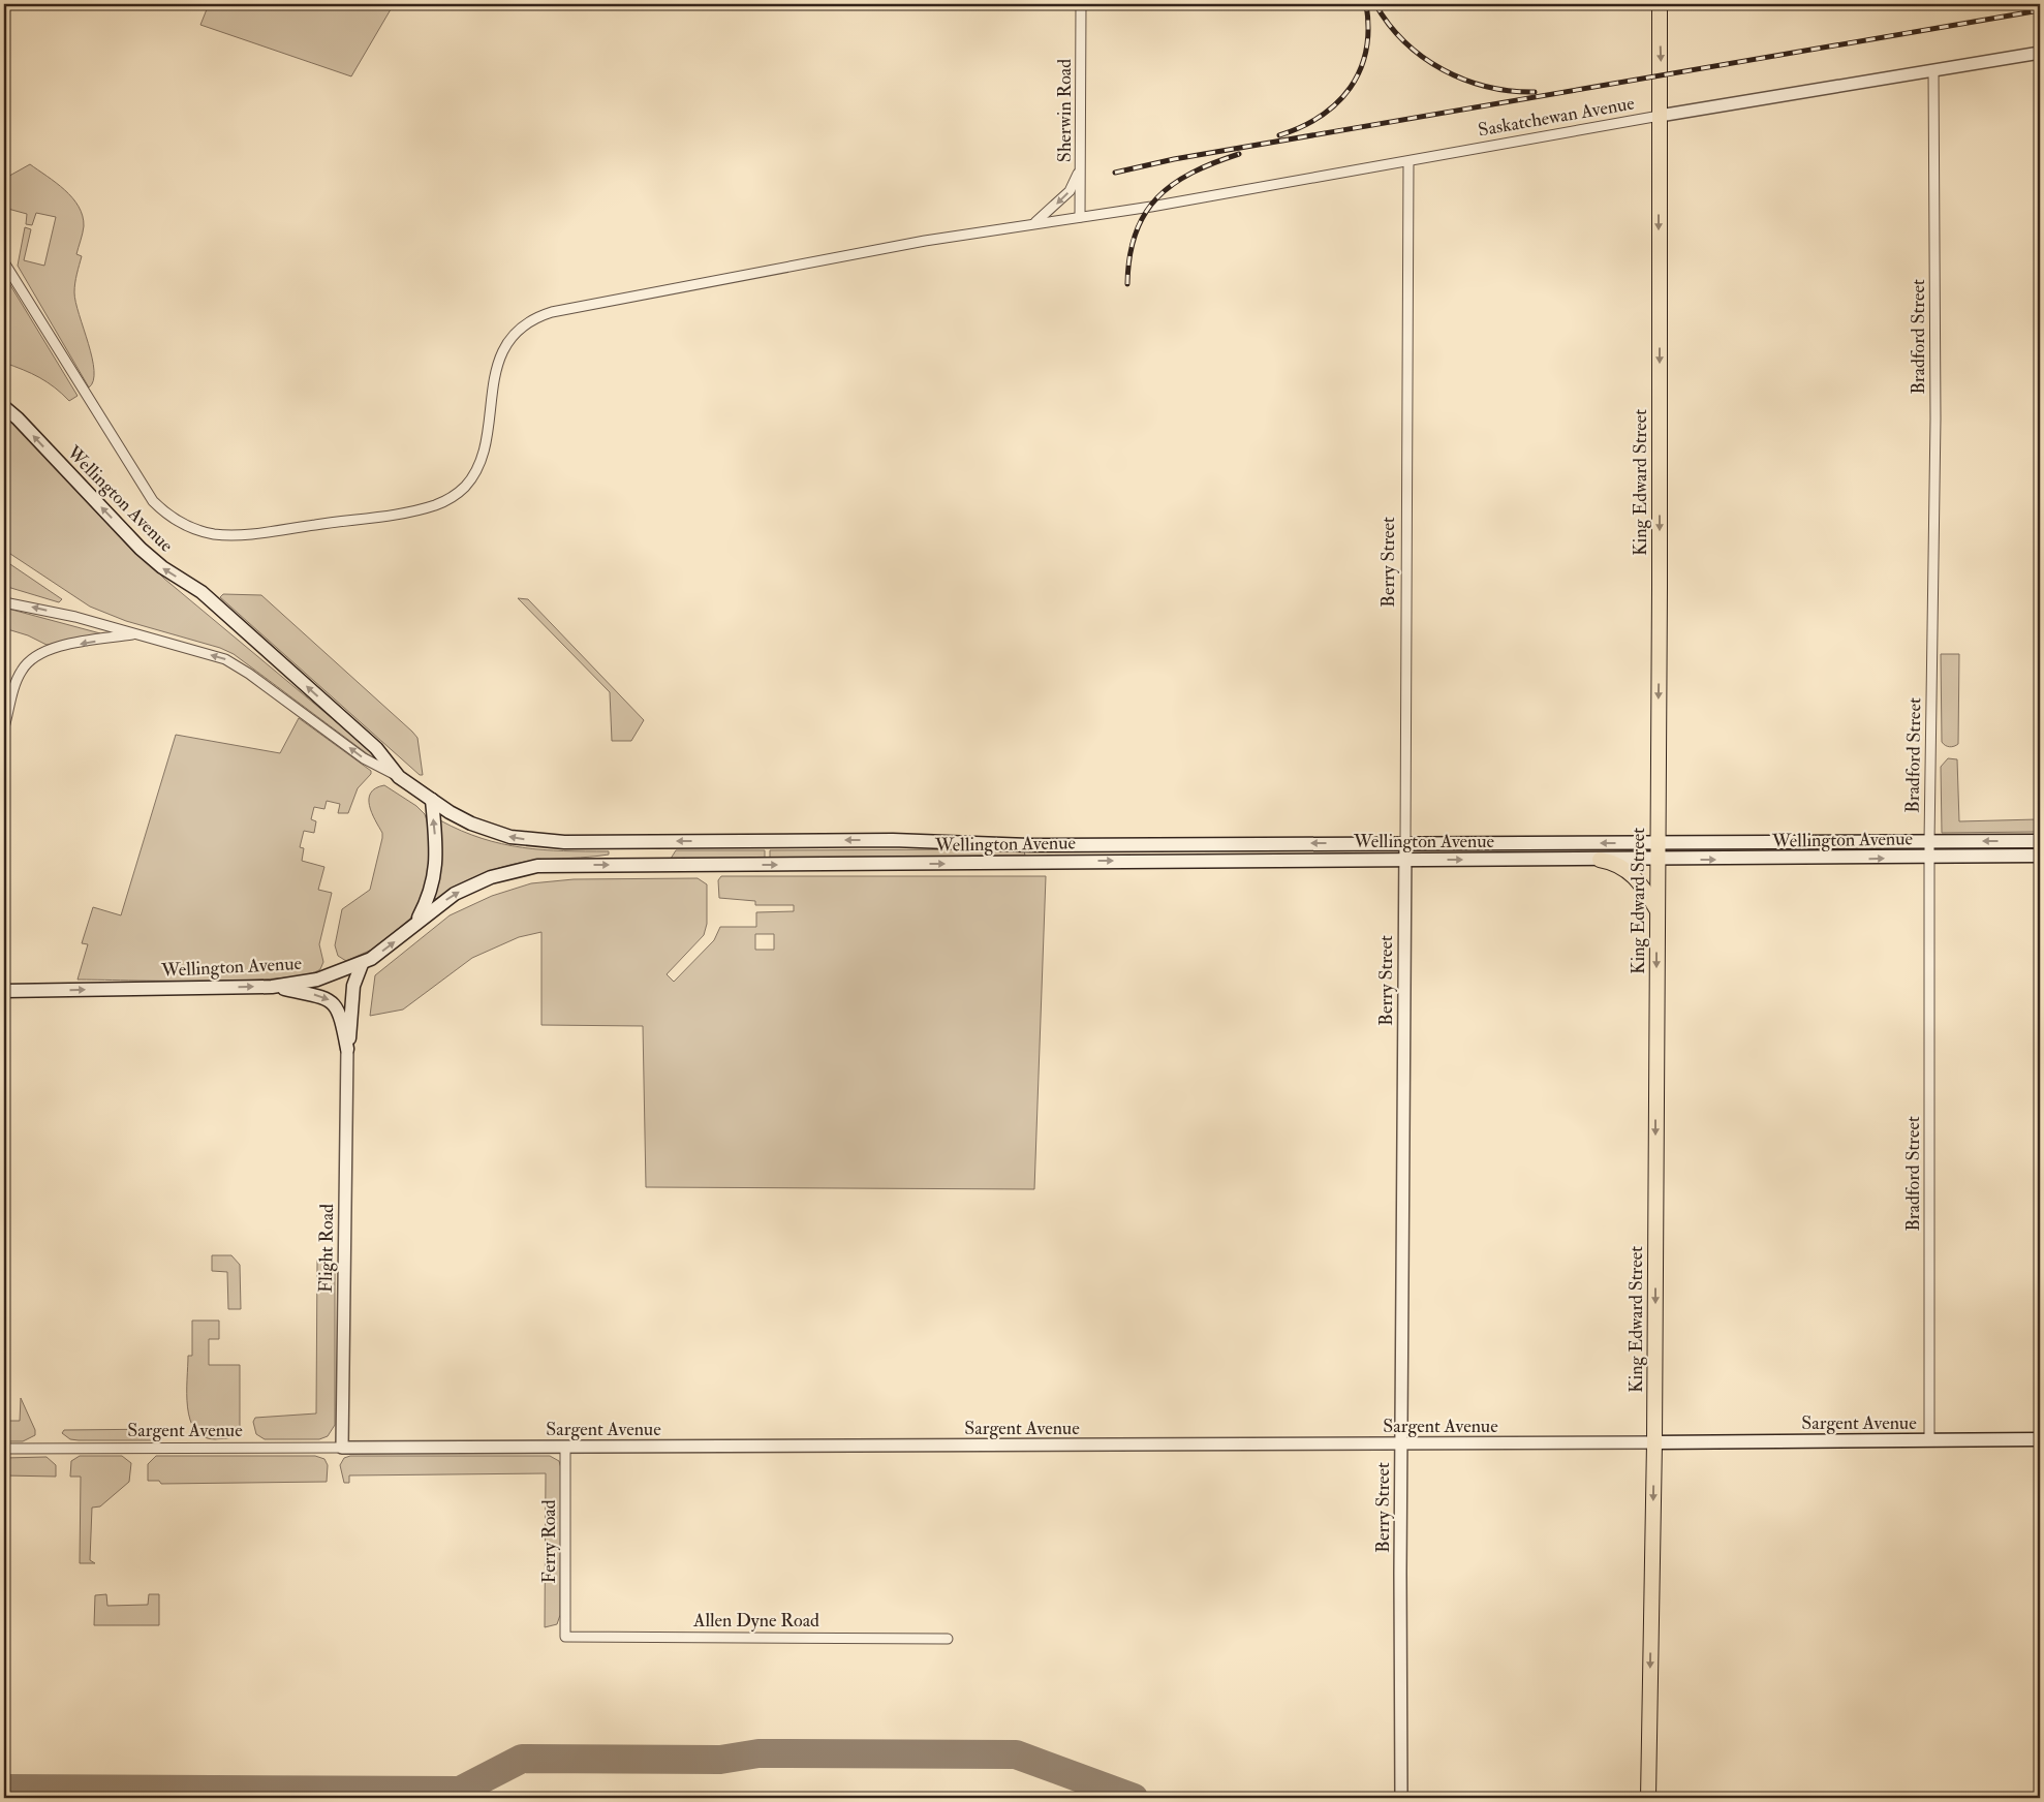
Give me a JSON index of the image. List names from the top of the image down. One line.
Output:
{"streets":{"main road":["King Edward Street","Wellington Avenue","Sargent Avenue"],"street":["Sherwin Road","Saskatchewan Avenue","Bradford Street","Berry Street","Flight Road","Ferry Road","Allen Dyne Road"]},"crossings":[["Sherwin Road","Saskatchewan Avenue"],["Saskatchewan Avenue","Bradford Street"],["Saskatchewan Avenue","King Edward Street"],["Saskatchewan Avenue","Berry Street"],["Bradford Street","Wellington Avenue"],["Bradford Street","Sargent Avenue"],["King Edward Street","Wellington Avenue"],["King Edward Street","Sargent Avenue"],["Wellington Avenue","Berry Street"],["Berry Street","Sargent Avenue"],["Flight Road","Sargent Avenue"],["Sargent Avenue","Ferry Road"],["Ferry Road","Allen Dyne Road"]],"one_way":["King Edward Street"]}
